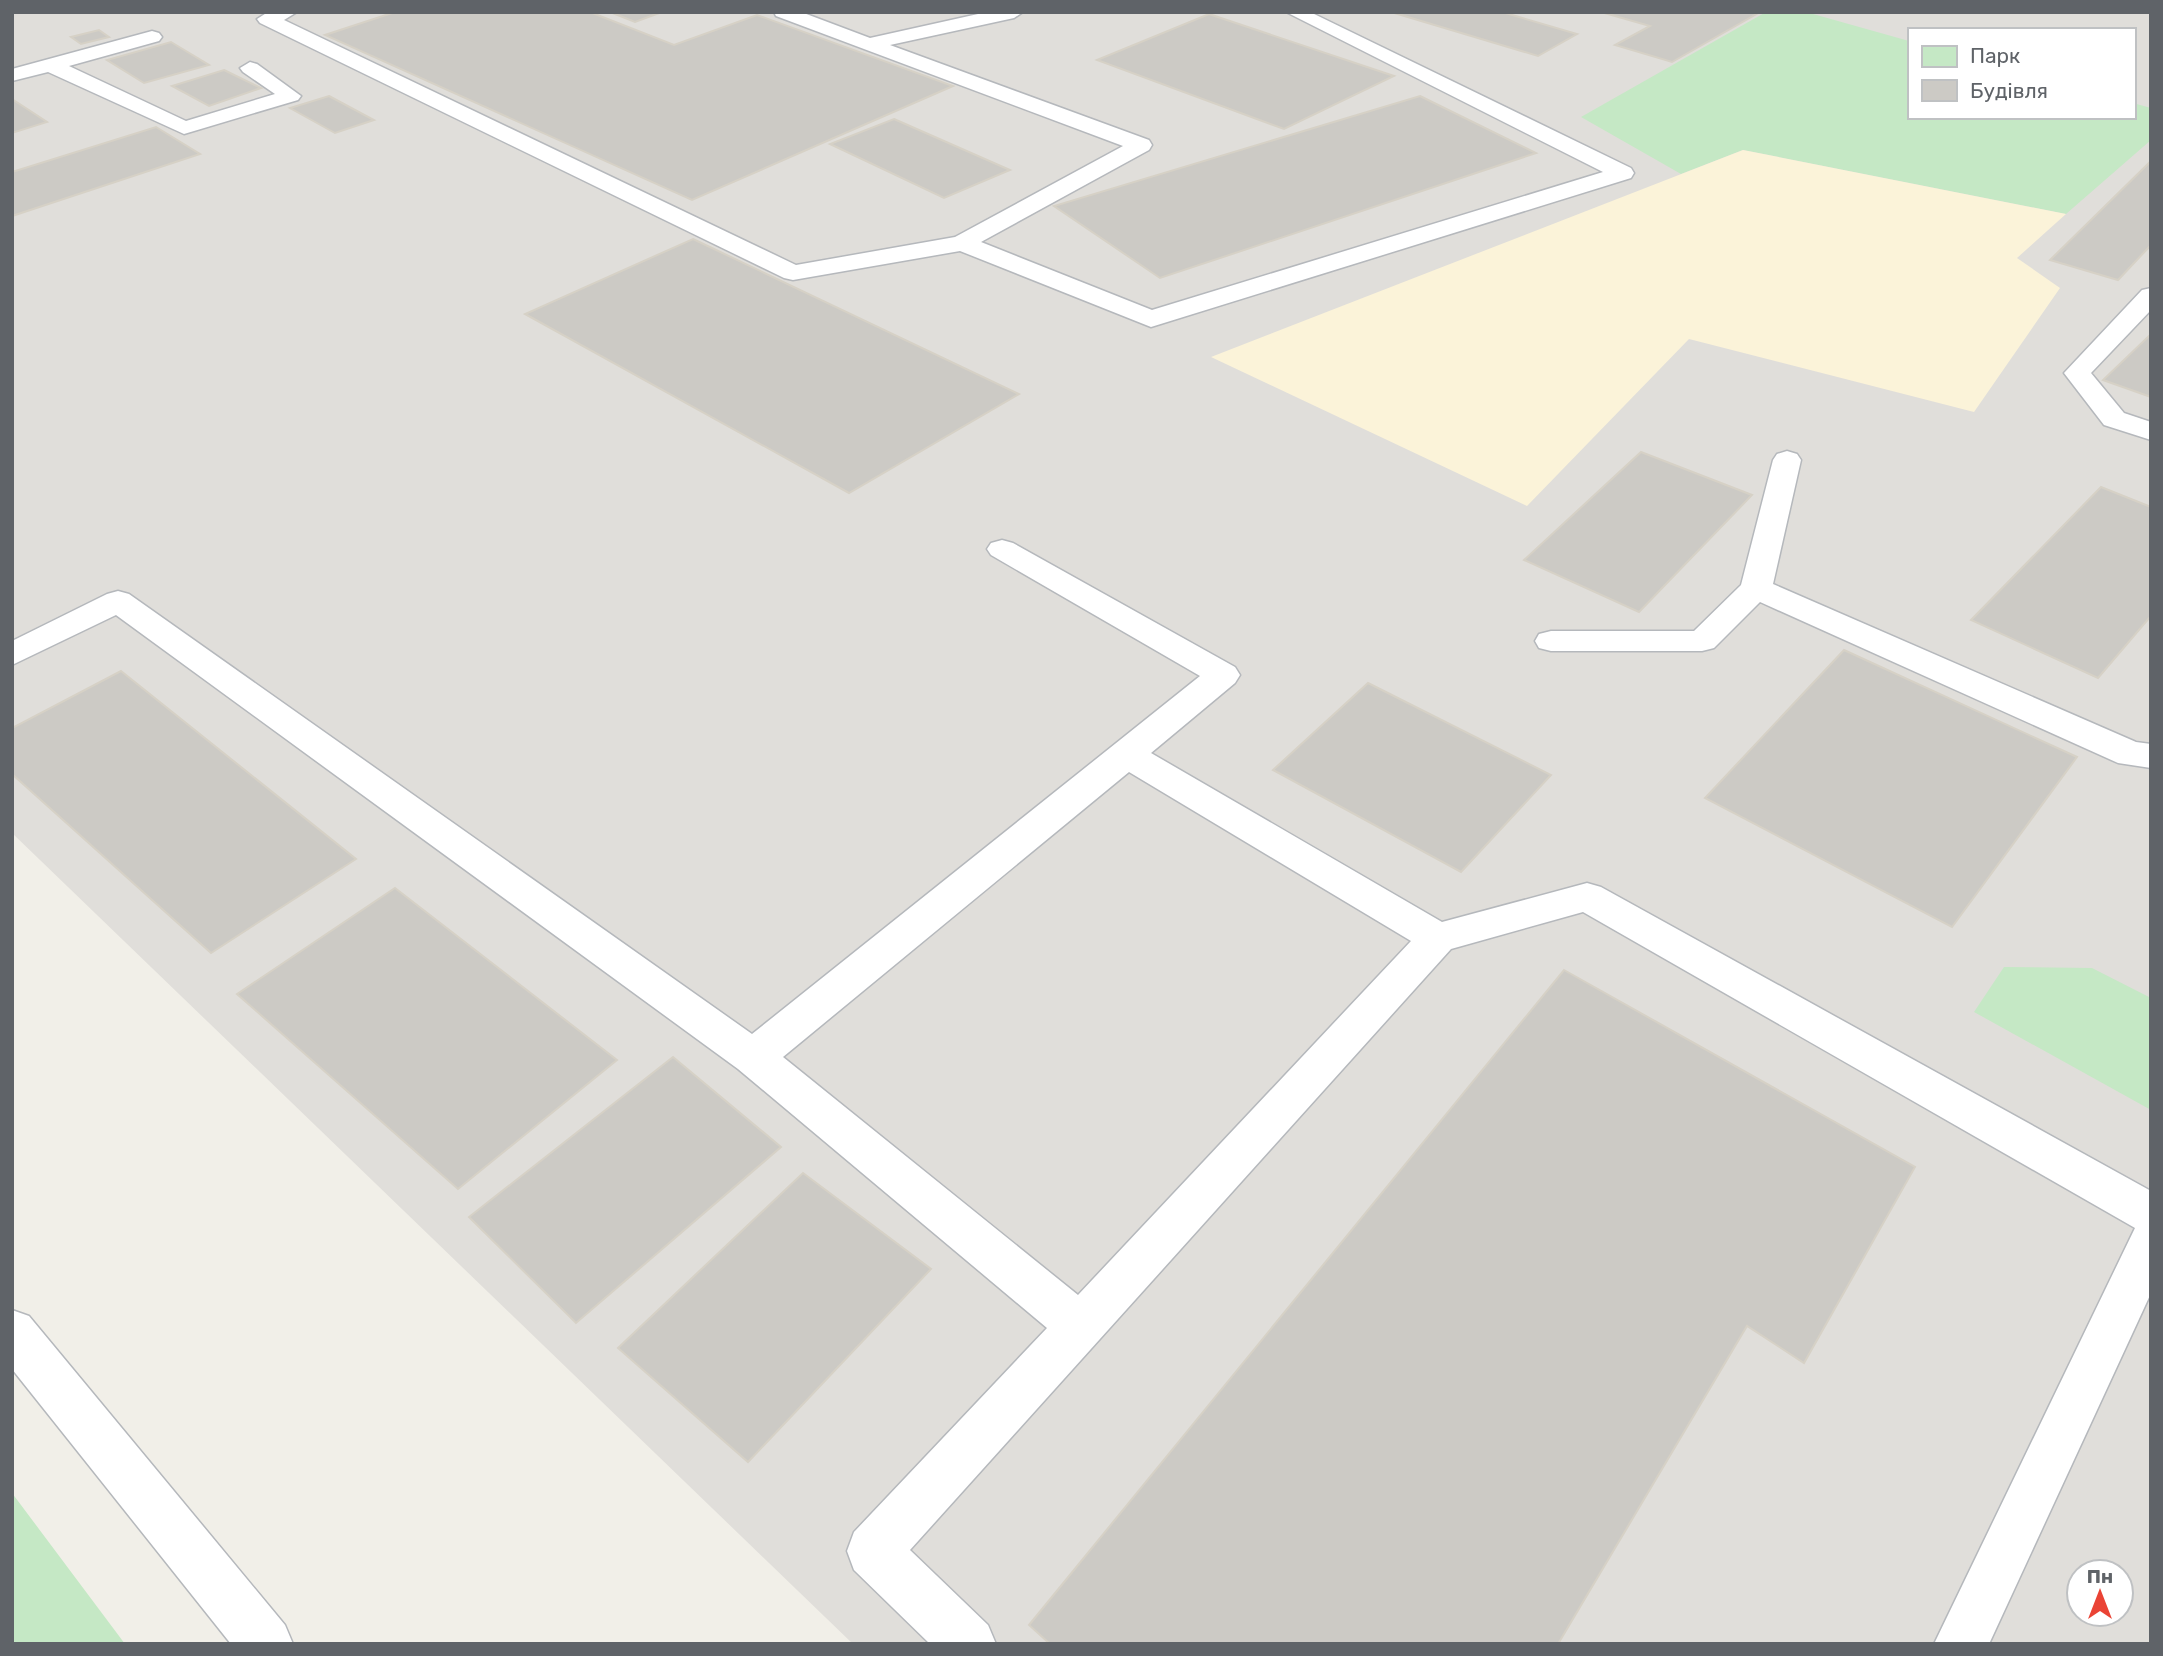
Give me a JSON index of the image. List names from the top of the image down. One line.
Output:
{"legend":["Парк","Будівля"],"north":"top"}
